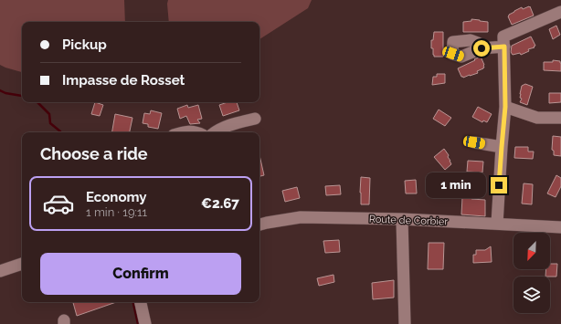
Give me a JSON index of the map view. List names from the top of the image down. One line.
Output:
{"streets":{"street":["Route de Corbier"]},"north":"bottom left","page":{"banner":["Pickup","Impasse de Rosset"],"heading":"Choose a ride","bubble":"1 min","list":[{"name":"Economy","note":"1 min · 19:11","value":"€2.67"}],"buttons":"Confirm"}}
